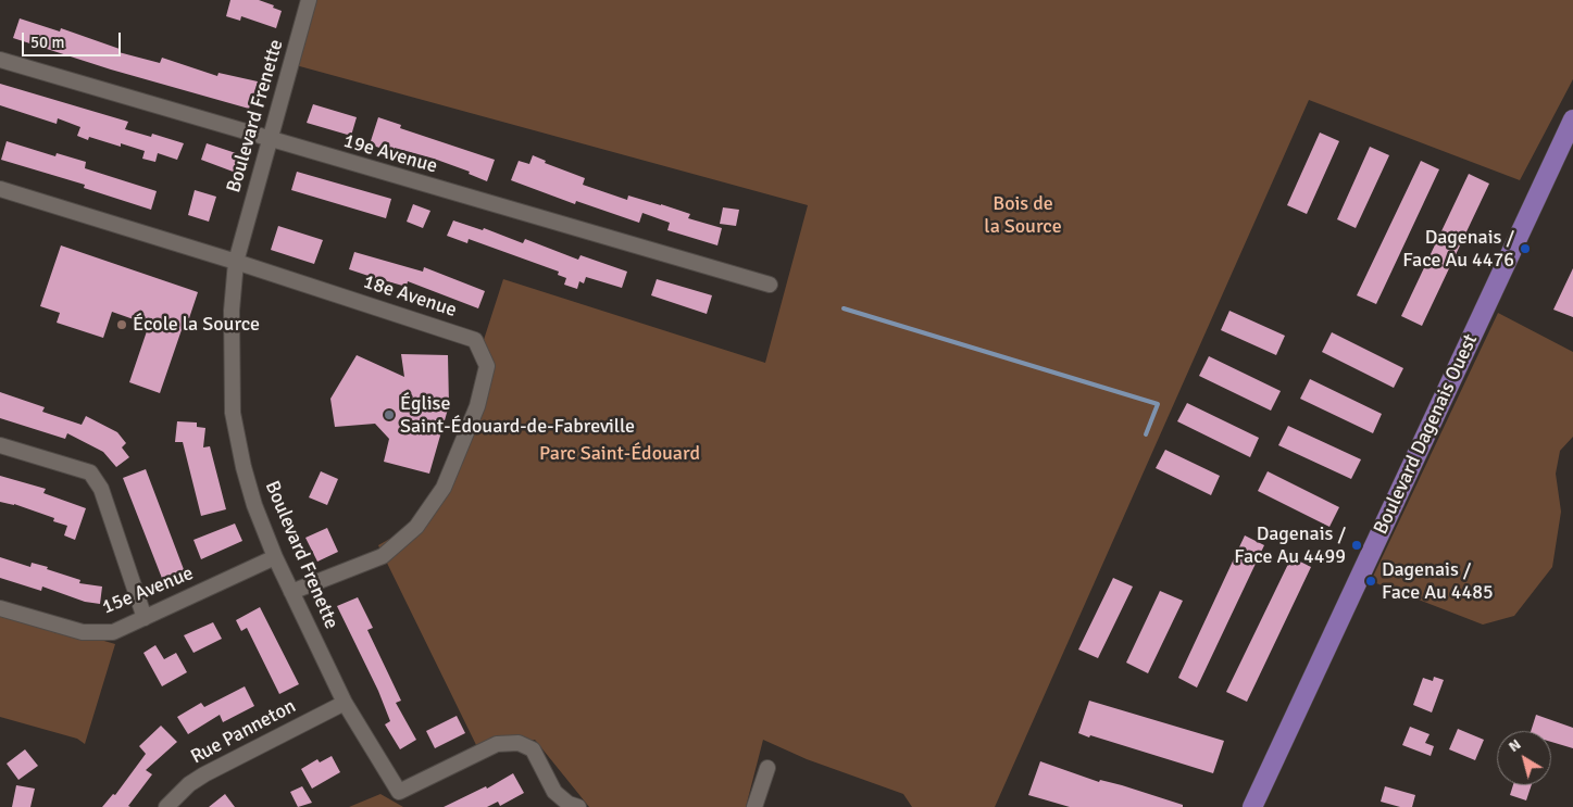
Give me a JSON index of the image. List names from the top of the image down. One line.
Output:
{"streets":{"main road":["Boulevard Dagenais Ouest"],"street":["Boulevard Frenette","19e Avenue","18e Avenue","15e Avenue","Rue Panneton"]},"crossings":[["Boulevard Frenette","19e Avenue"],["Boulevard Frenette","18e Avenue"],["Boulevard Frenette","15e Avenue"],["Boulevard Frenette","Rue Panneton"]],"parks":["Bois de la Source","Parc Saint-Édouard"],"places":["Dagenais / Face Au 4476","École la Source","Église Saint-Édouard-de-Fabreville","Dagenais / Face Au 4499","Dagenais / Face Au 4485"],"scale_bar":"50 m","north":"top left"}
